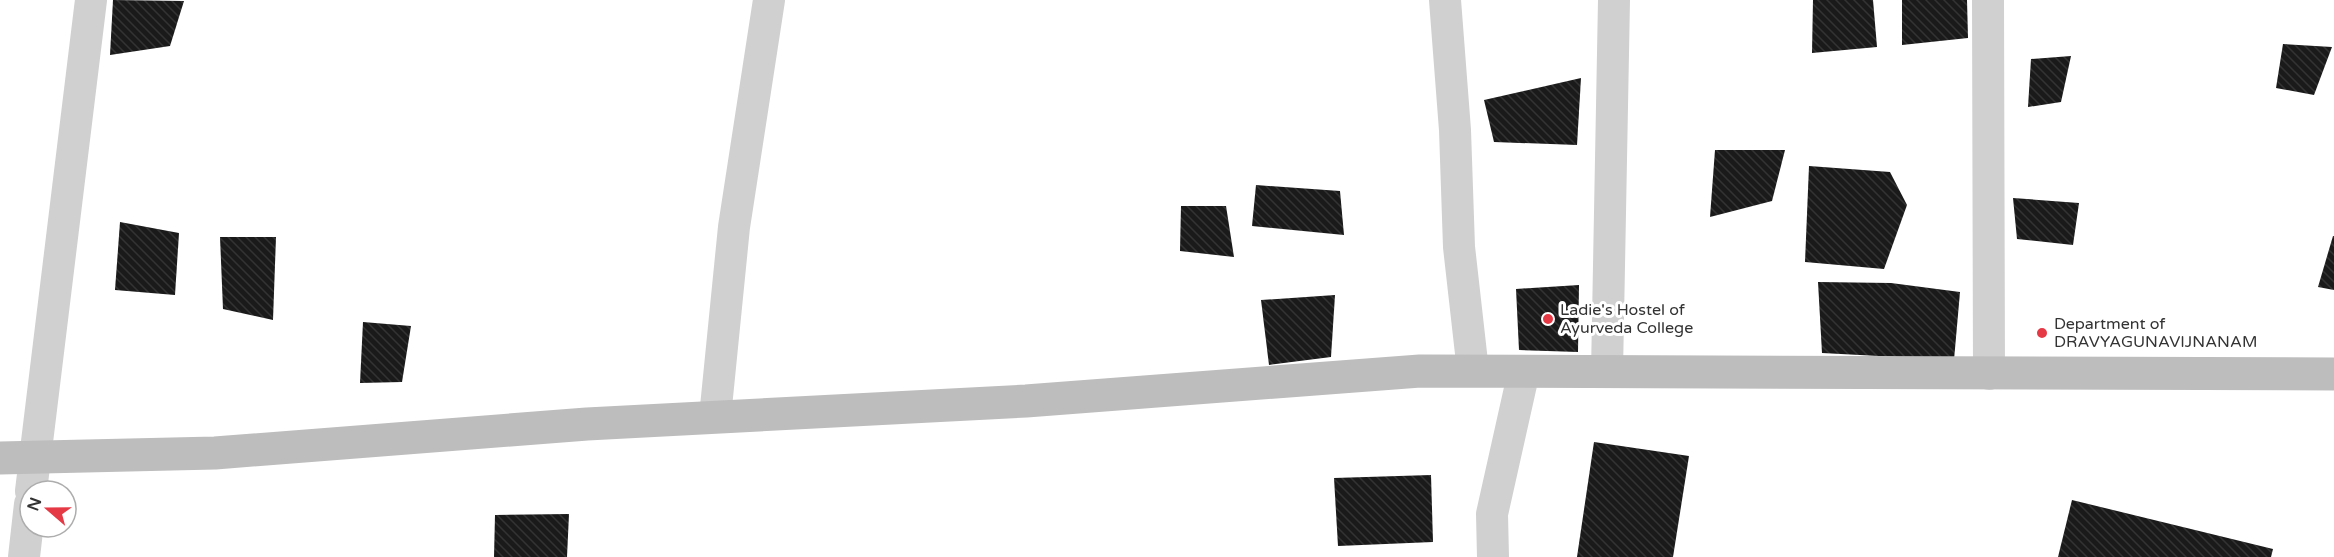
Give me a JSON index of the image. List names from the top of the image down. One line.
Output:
{"places":["Ladie's Hostel of Ayurveda College","Department of DRAVYAGUNAVIJNANAM"],"north":"left"}
